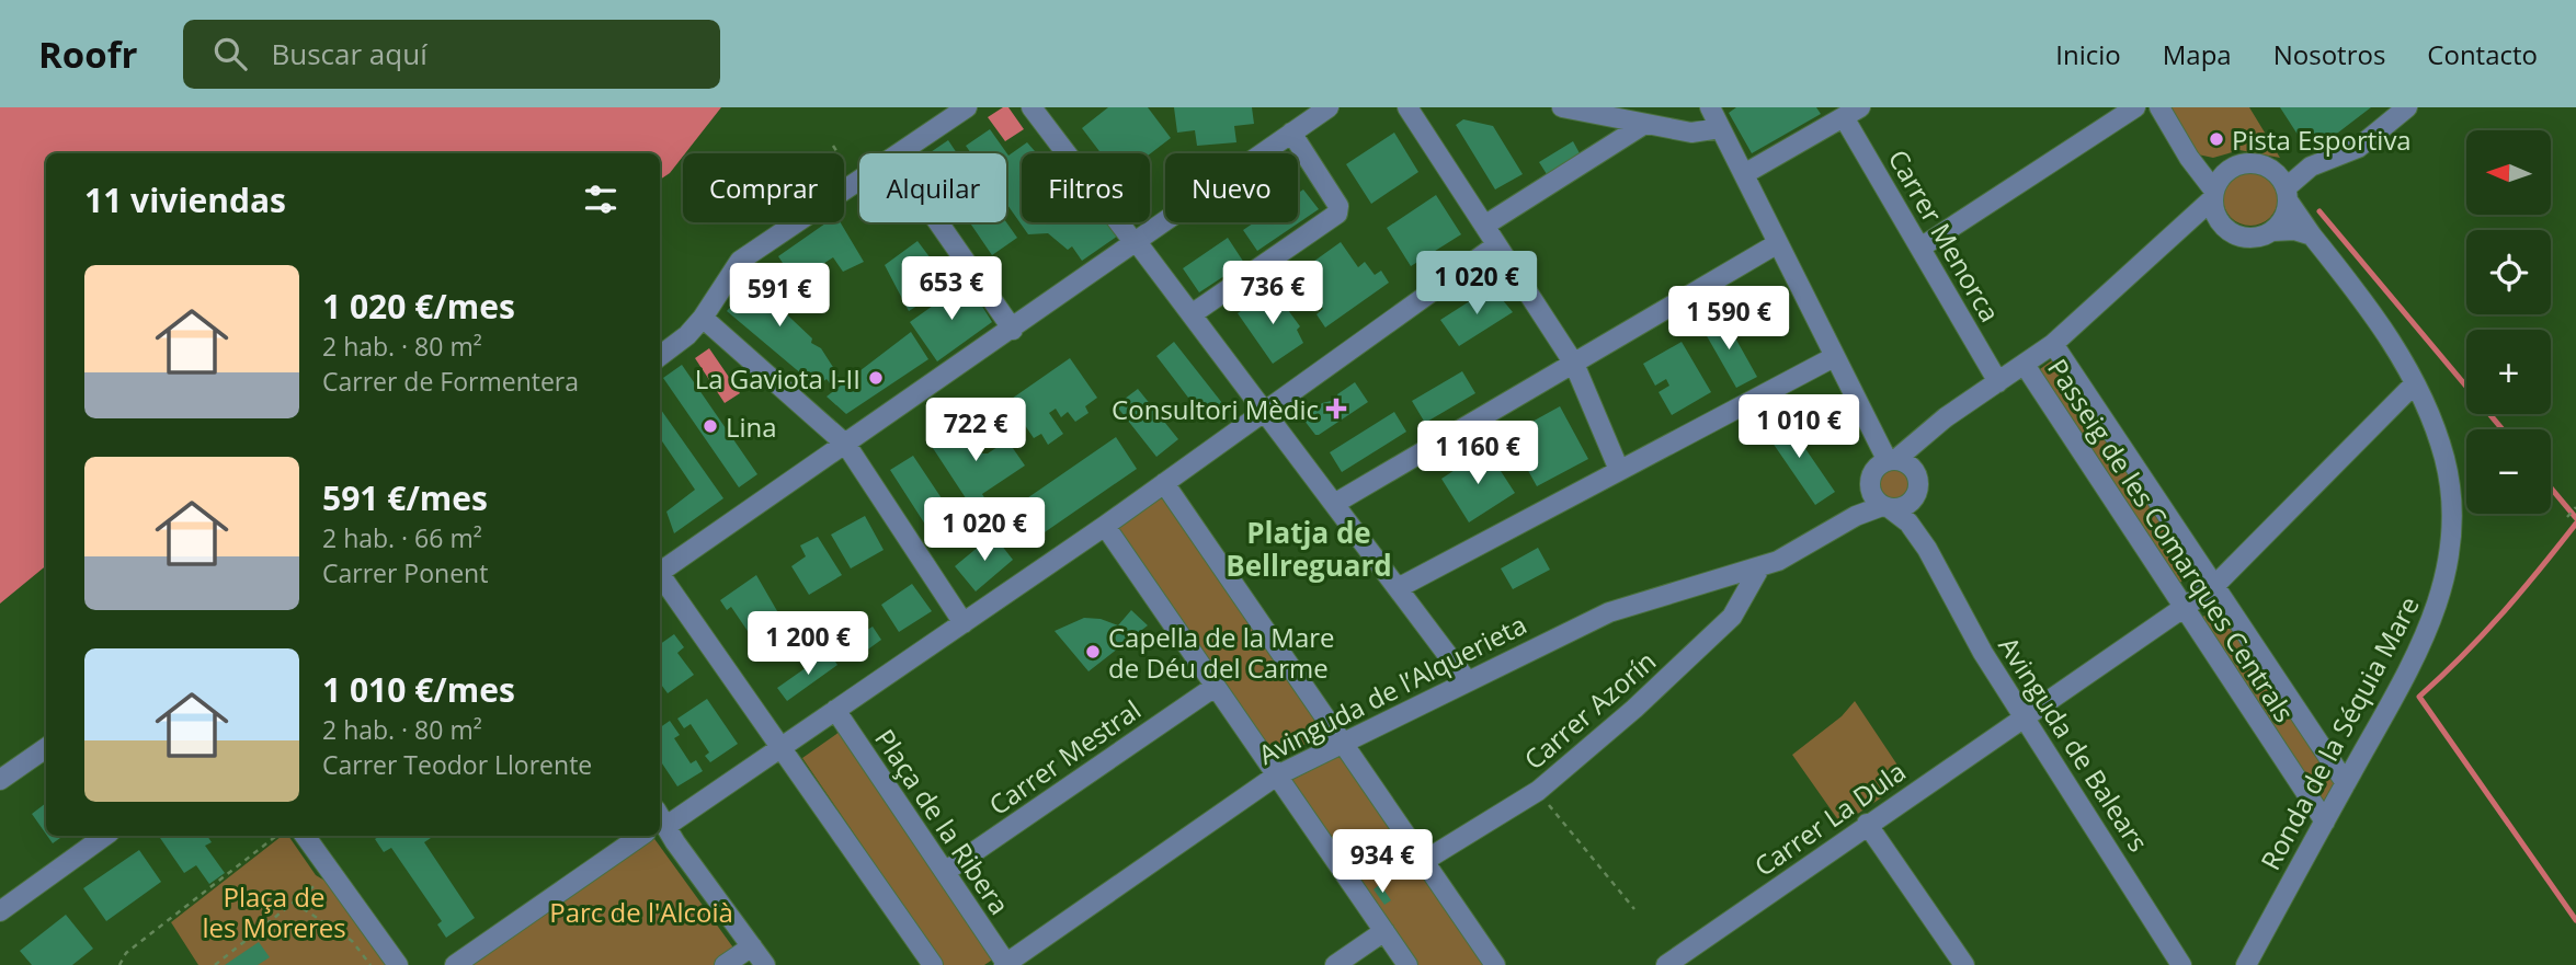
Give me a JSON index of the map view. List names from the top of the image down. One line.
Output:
{"streets":{"street":["Carrer Menorca","Passeig de les Comarques Centrals","Avinguda de l’Alquerieta","Carrer Azorín","Ronda de la Séquia Mare","Avinguda de Balears","Carrer Mestral","Carrer La Dula","Plaça de la Ribera"]},"crossings":[["Passeig de les Comarques Centrals","Ronda de la Séquia Mare"],["Passeig de les Comarques Centrals","Carrer La Dula"],["Avinguda de l’Alquerieta","Carrer Azorín"],["Avinguda de l’Alquerieta","Plaça de la Ribera"],["Ronda de la Séquia Mare","Carrer La Dula"],["Avinguda de Balears","Carrer La Dula"],["Carrer Mestral","Plaça de la Ribera"]],"districts":["Platja de Bellreguard"],"parks":["Plaça de les Moreres","Parc de l'Alcoià"],"places":{"other":["Pista Esportiva","La Gaviota I-II","Lina","Capella de la Mare de Déu del Carme"],"health":["Consultori Mèdic"]},"north":"left","page":{"header":"Roofr","search":"Buscar aquí","nav":["Inicio","Mapa","Nosotros","Contacto"],"map_buttons":["+","−"],"chip":["Comprar","Alquilar","Filtros","Nuevo"],"heading":"11 viviendas","list":[{"name":"1 020 €/mes","note":"2 hab. · 80 m² · Carrer de Formentera"},{"name":"591 €/mes","note":"2 hab. · 66 m² · Carrer Ponent"},{"name":"1 010 €/mes","note":"2 hab. · 80 m² · Carrer Teodor Llorente"}],"price":["1 020 €","653 €","736 €","591 €","1 590 €","1 010 €","722 €","1 160 €","1 020 €","1 200 €","934 €"]}}
